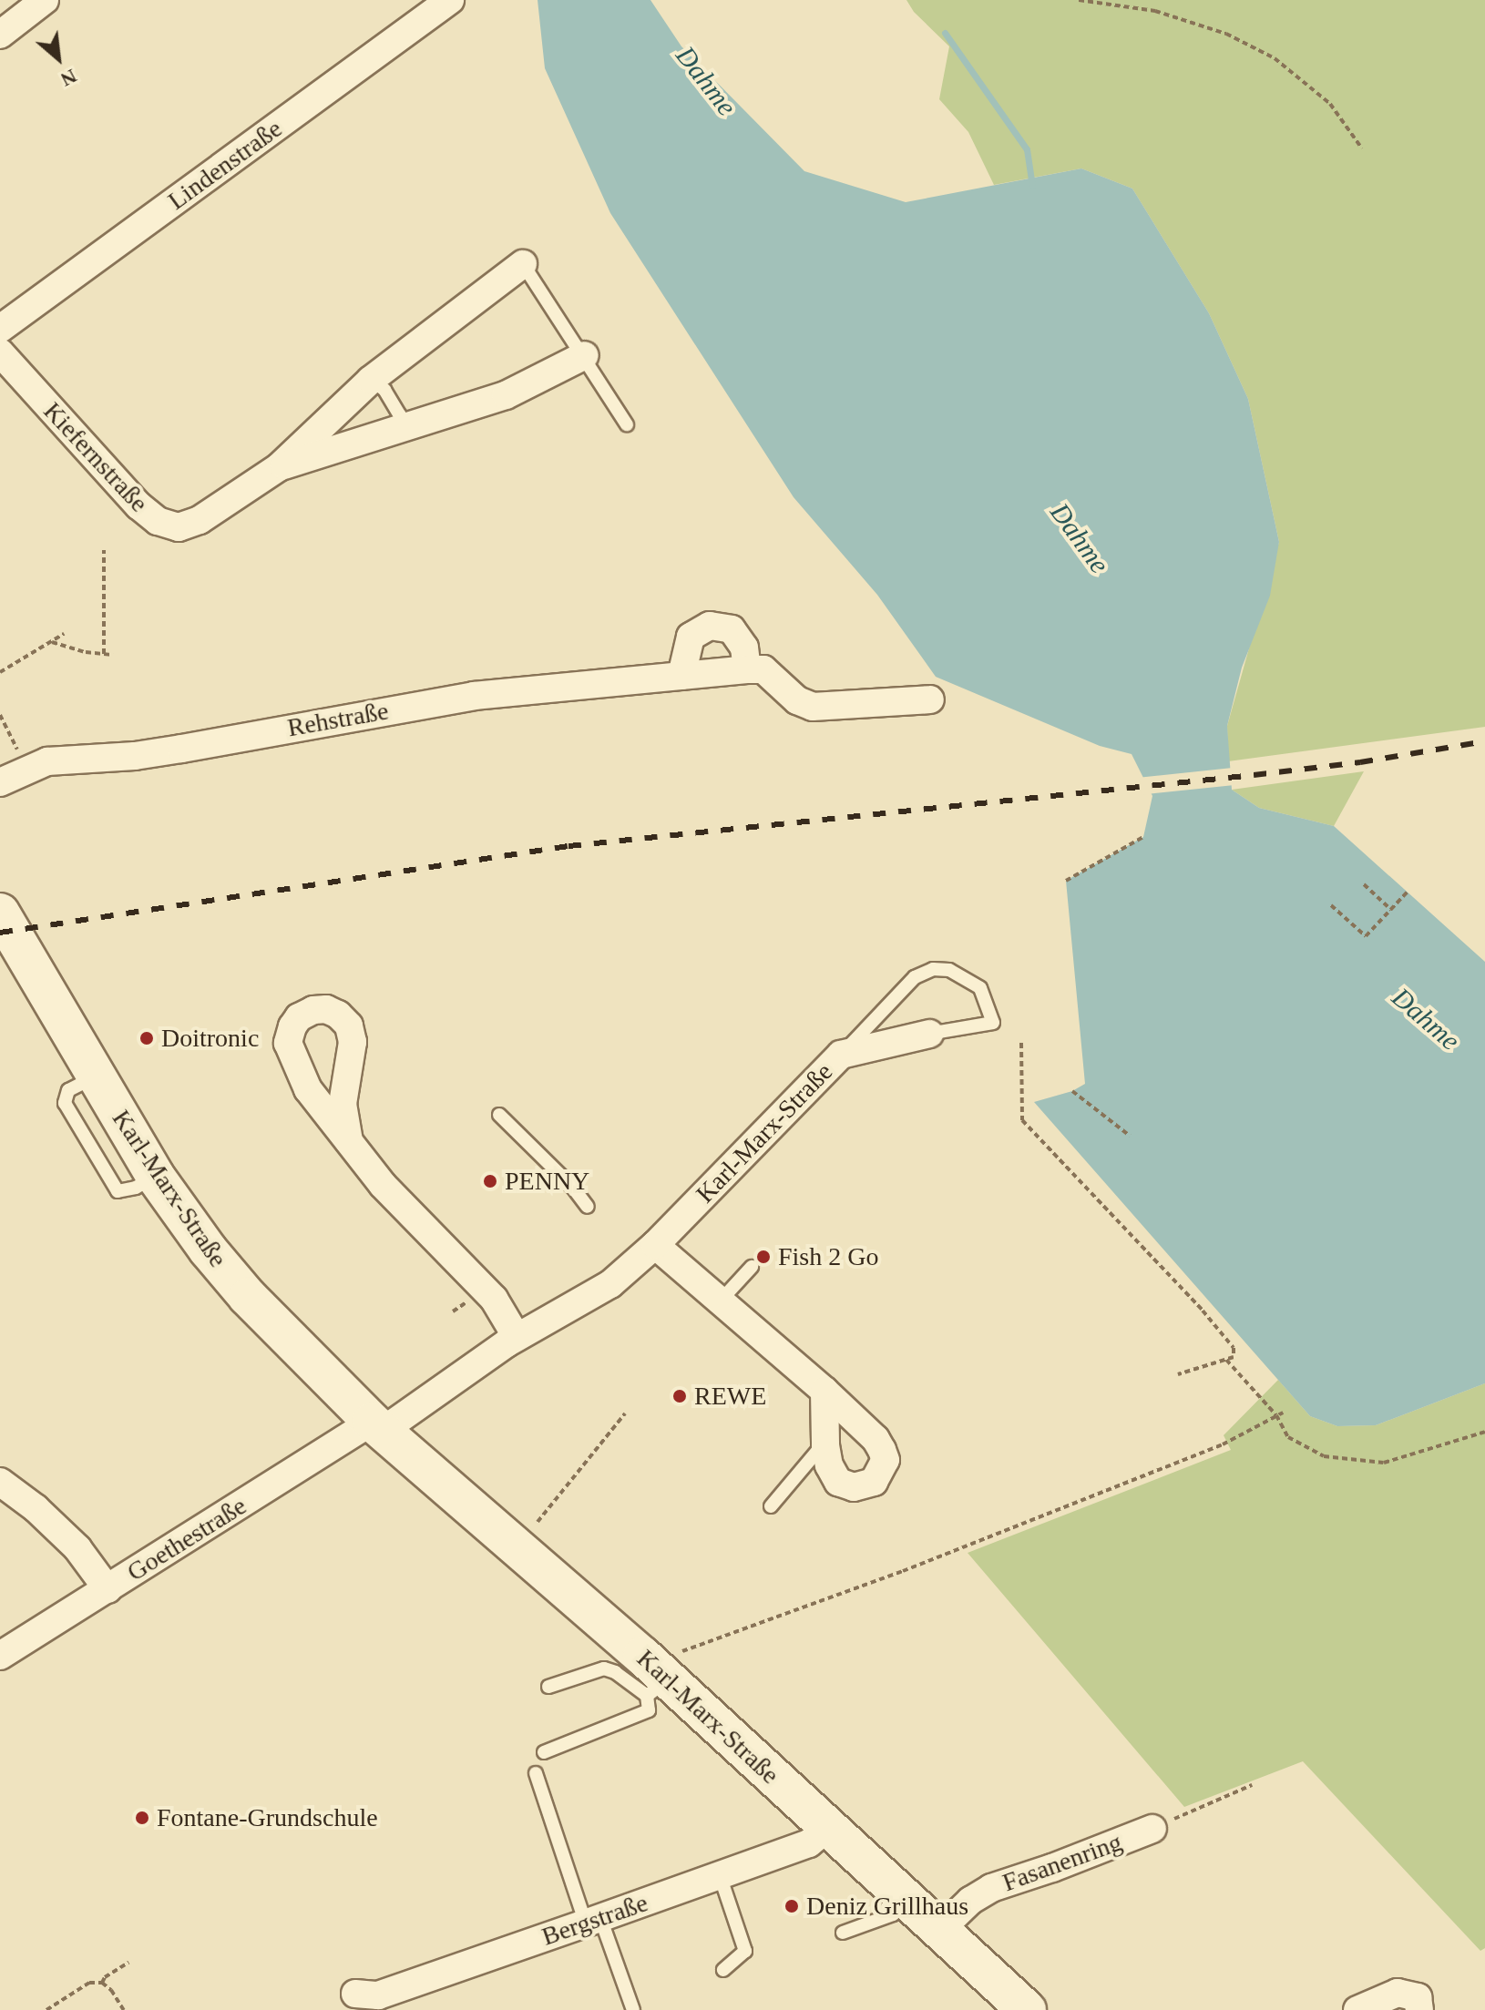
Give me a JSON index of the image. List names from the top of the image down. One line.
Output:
{"streets":{"street":["Lindenstraße","Kiefernstraße","Rehstraße","Karl-Marx-Straße","Goethestraße","Fasanenring","Bergstraße"]},"crossings":[["Karl-Marx-Straße","Goethestraße"],["Karl-Marx-Straße","Fasanenring"],["Karl-Marx-Straße","Bergstraße"]],"water":["Dahme"],"places":["Doitronic","PENNY","Fish 2 Go","REWE","Fontane-Grundschule","Deniz Grillhaus"],"north":"bottom right"}
